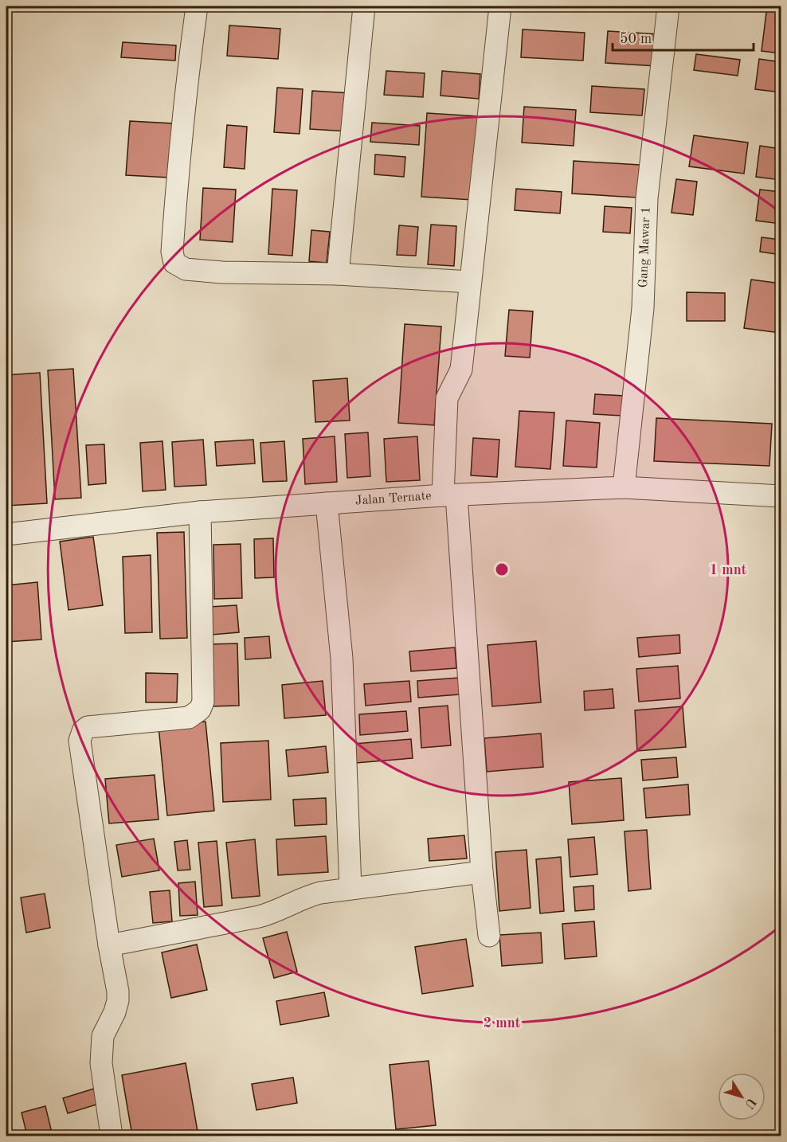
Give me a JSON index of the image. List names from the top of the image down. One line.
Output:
{"streets":{"street":["Gang Mawar 1","Jalan Ternate"]},"crossings":[["Gang Mawar 1","Jalan Ternate"]],"scale_bar":"50 m","north":"bottom right","rings":["1 mnt","2 mnt"]}
